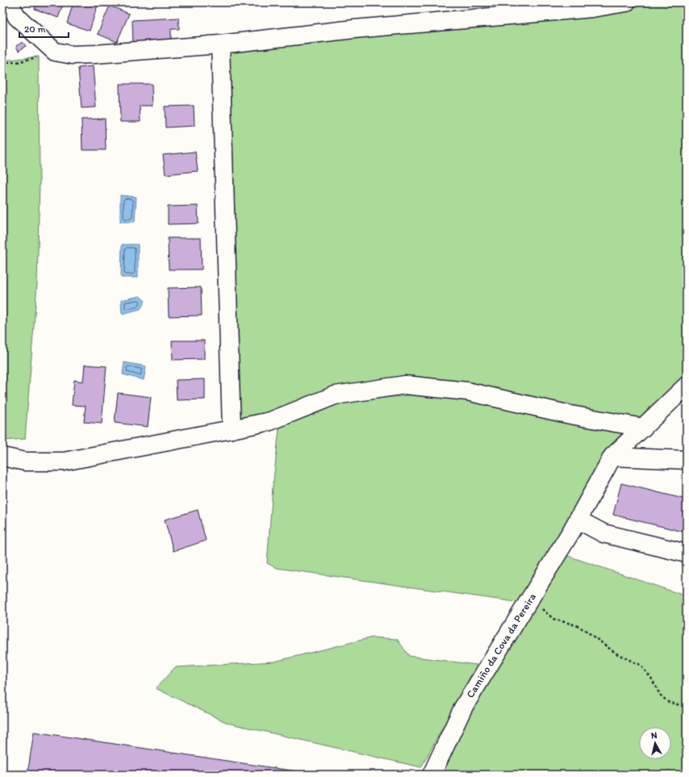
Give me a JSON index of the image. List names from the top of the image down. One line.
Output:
{"streets":{"street":["Camiño da Cova da Pereira"]},"scale_bar":"20 m","north":"top"}
